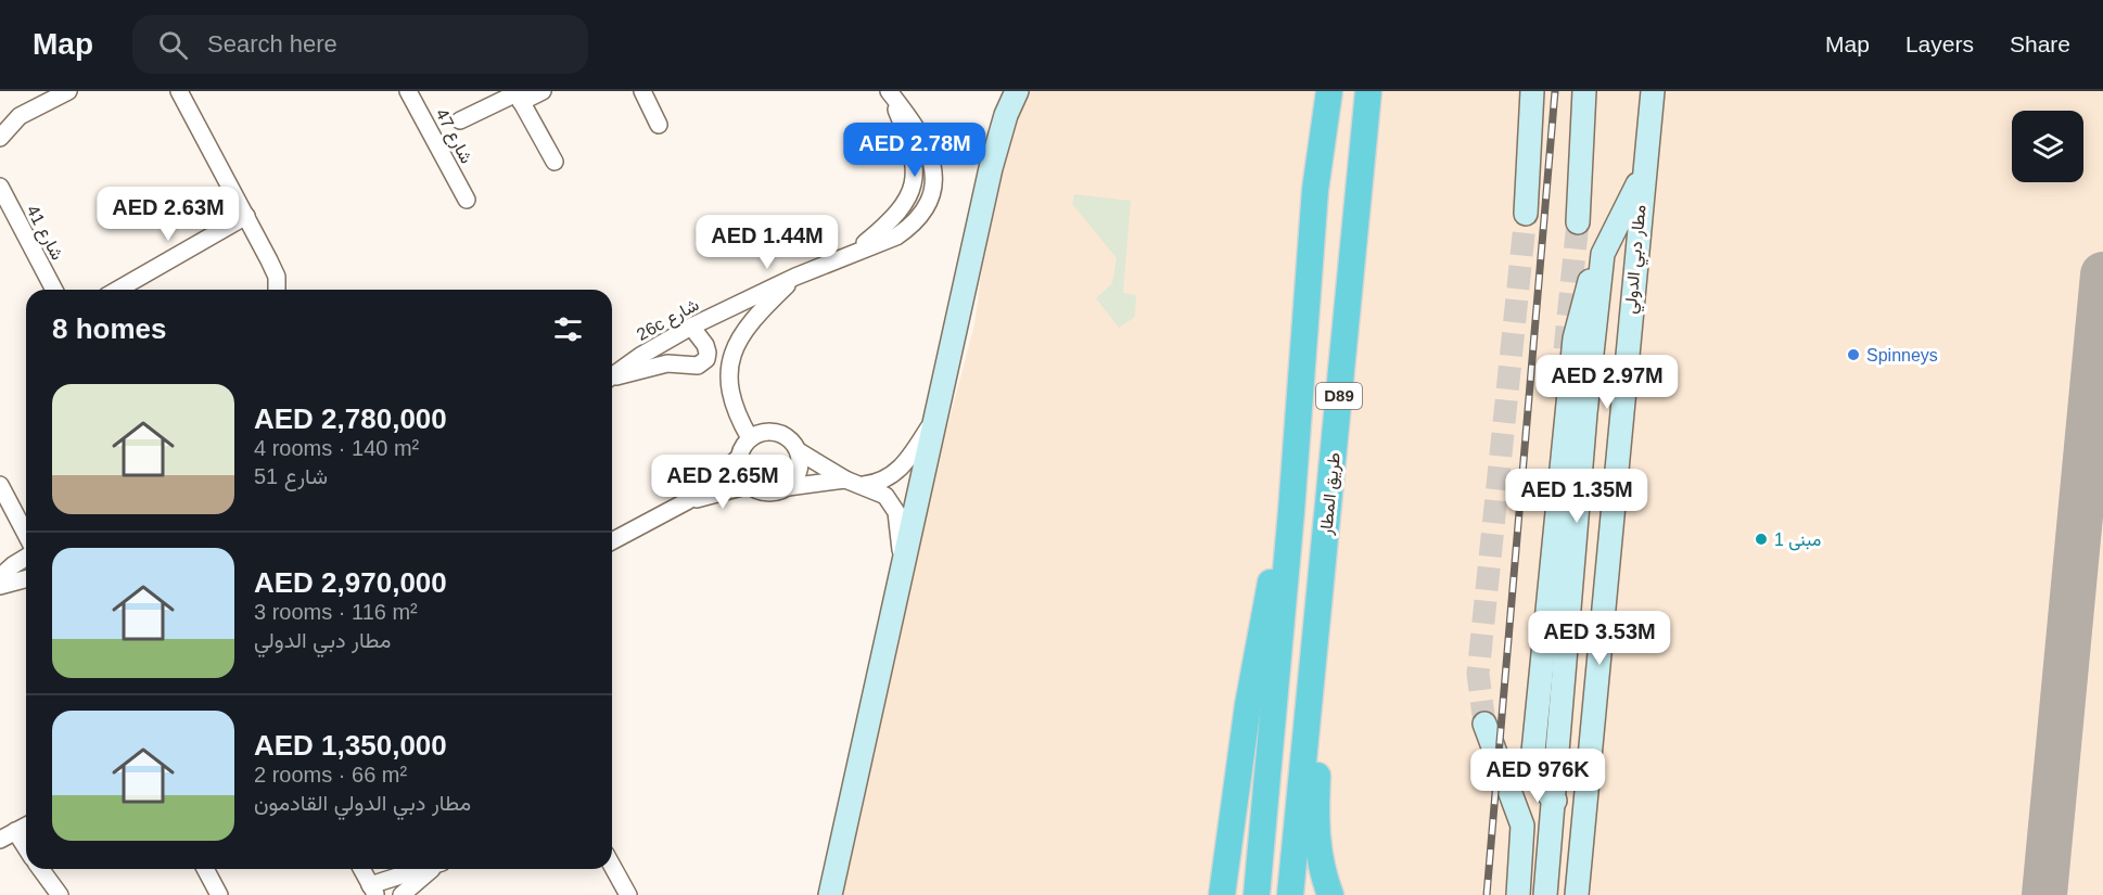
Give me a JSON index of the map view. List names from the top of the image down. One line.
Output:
{"streets":{"highway":["D89","طريق المطار"],"main road":["مطار دبي الدولي"],"street":["شارع 47","شارع 41","26c شارع"]},"places":["Spinneys","مبنى 1"],"page":{"header":"Map","search":"Search here","nav":["Map","Layers","Share"],"price":["AED 2.78M","AED 2.63M","AED 1.44M","AED 2.97M","AED 2.65M","AED 1.35M","AED 3.53M","AED 976K"],"heading":"8 homes","list":[{"name":"AED 2,780,000","note":"4 rooms · 140 m² · شارع 51"},{"name":"AED 2,970,000","note":"3 rooms · 116 m² · مطار دبي الدولي"},{"name":"AED 1,350,000","note":"2 rooms · 66 m² · مطار دبي الدولي القادمون"}]}}
